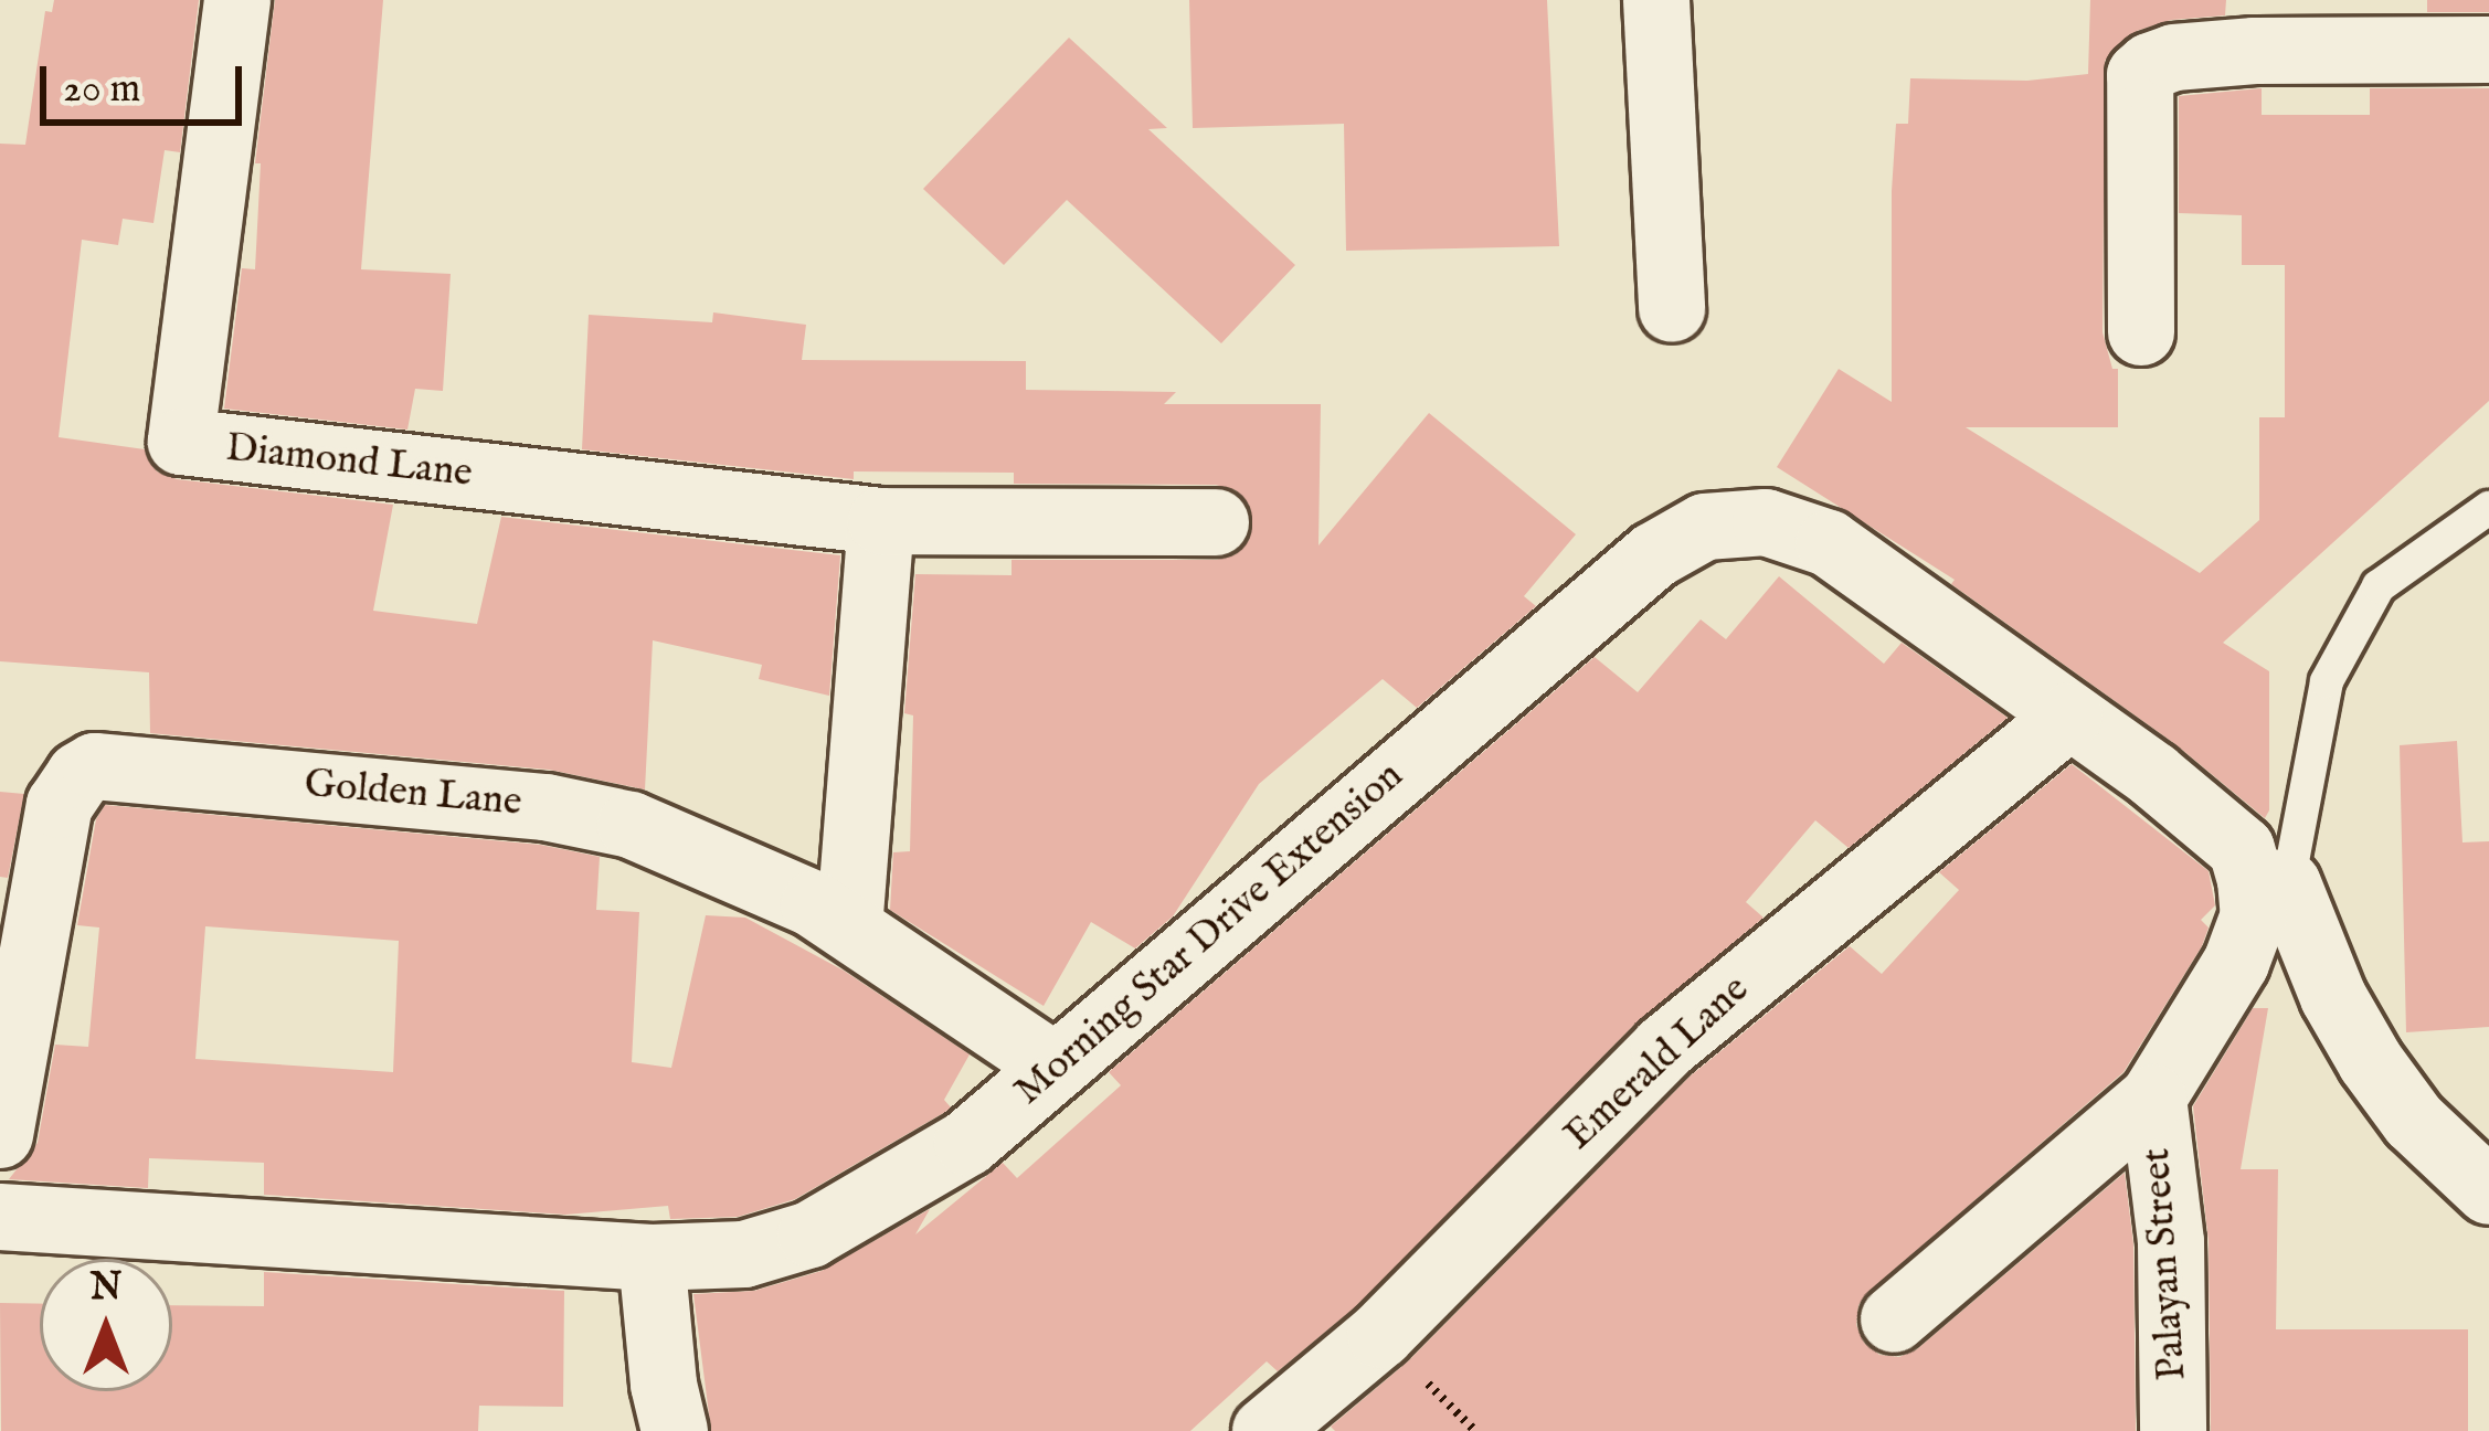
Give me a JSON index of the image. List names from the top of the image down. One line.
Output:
{"streets":{"street":["Diamond Lane","Golden Lane","Morning Star Drive Extension","Emerald Lane","Palayan Street"]},"crossings":[["Golden Lane","Morning Star Drive Extension"],["Morning Star Drive Extension","Emerald Lane"]],"scale_bar":"20 m","north":"top"}
